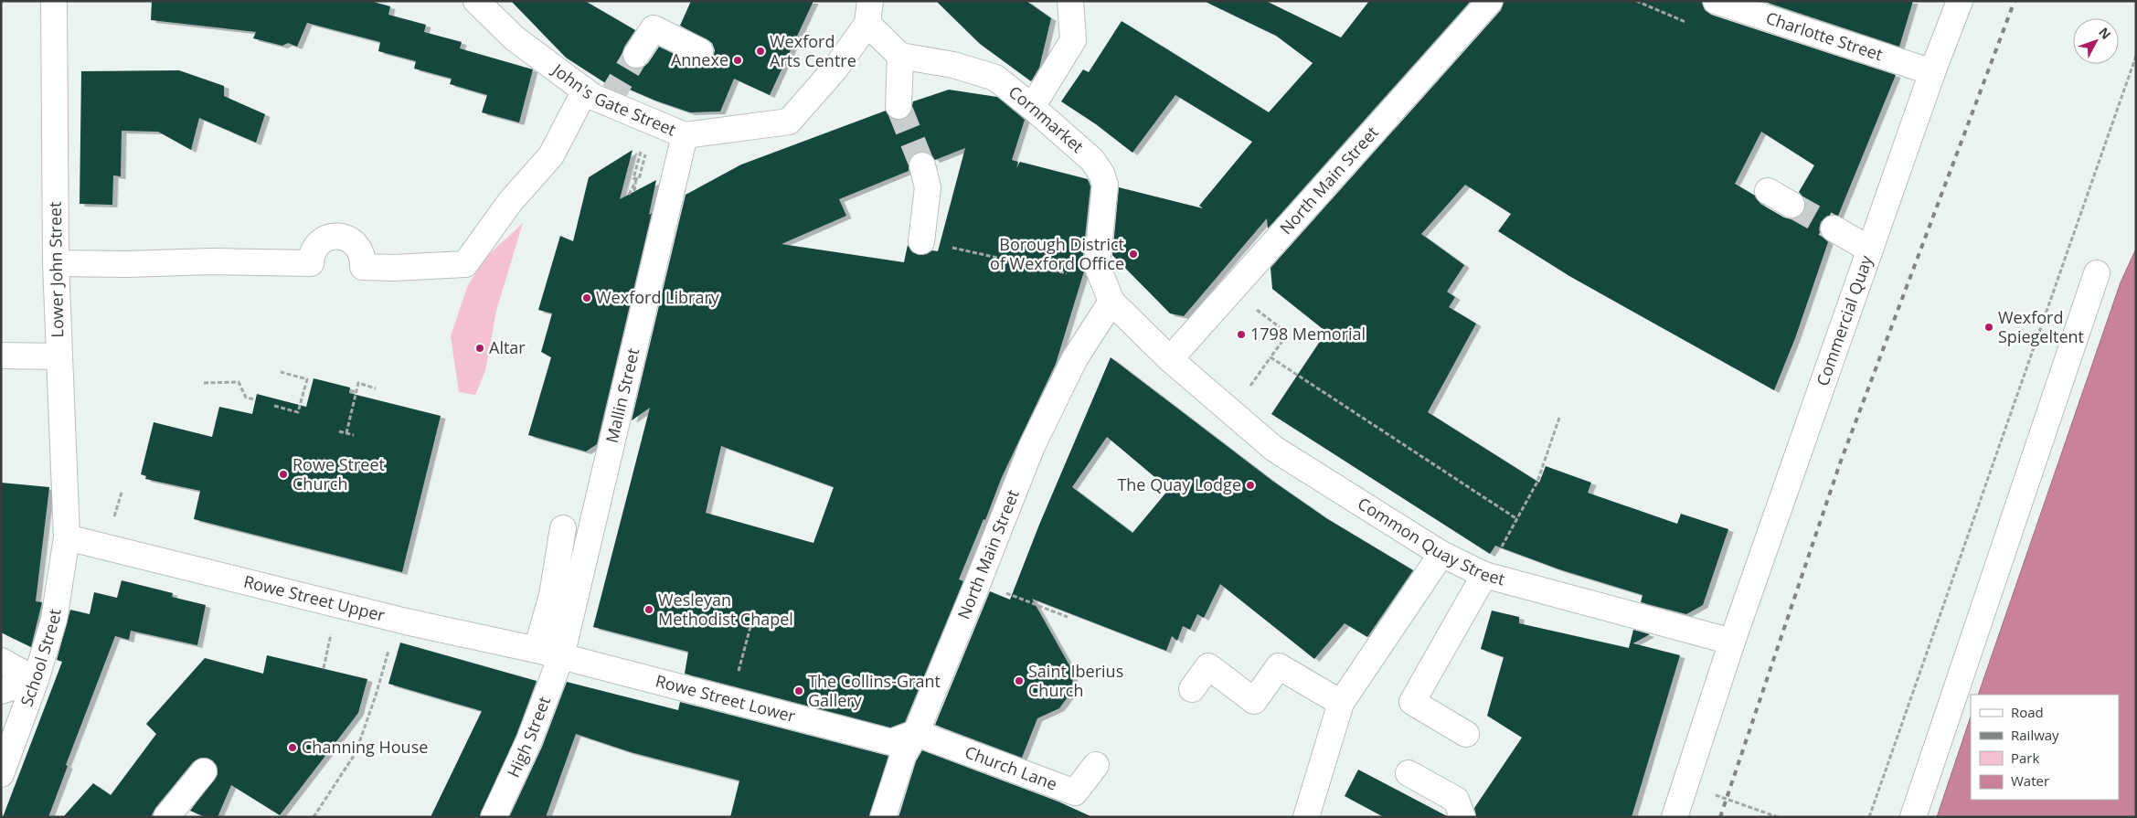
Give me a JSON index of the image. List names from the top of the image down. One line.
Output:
{"streets":{"street":["Charlotte Street","John's Gate Street","Cornmarket","North Main Street","Lower John Street","Commercial Quay","Mallin Street","Common Quay Street","Rowe Street Upper","School Street","Rowe Street Lower","High Street","Church Lane"]},"crossings":[["Charlotte Street","Commercial Quay"],["John's Gate Street","Mallin Street"],["Cornmarket","North Main Street"],["Cornmarket","Common Quay Street"],["North Main Street","Common Quay Street"],["North Main Street","Rowe Street Lower"],["North Main Street","Church Lane"],["Lower John Street","Rowe Street Upper"],["Lower John Street","School Street"],["Commercial Quay","Common Quay Street"],["Mallin Street","Rowe Street Upper"],["Mallin Street","Rowe Street Lower"],["Mallin Street","High Street"],["Rowe Street Upper","School Street"],["Rowe Street Upper","Rowe Street Lower"],["Rowe Street Upper","High Street"],["Rowe Street Lower","High Street"],["Rowe Street Lower","Church Lane"]],"places":["Wexford Arts Centre","Annexe","Borough District of Wexford Office","Wexford Library","Wexford Spiegeltent","1798 Memorial","Altar","Rowe Street Church","The Quay Lodge","Wesleyan Methodist Chapel","Saint Iberius Church","The Collins-Grant Gallery","Channing House"],"legend":["Road","Railway","Park","Water"],"north":"top right"}
